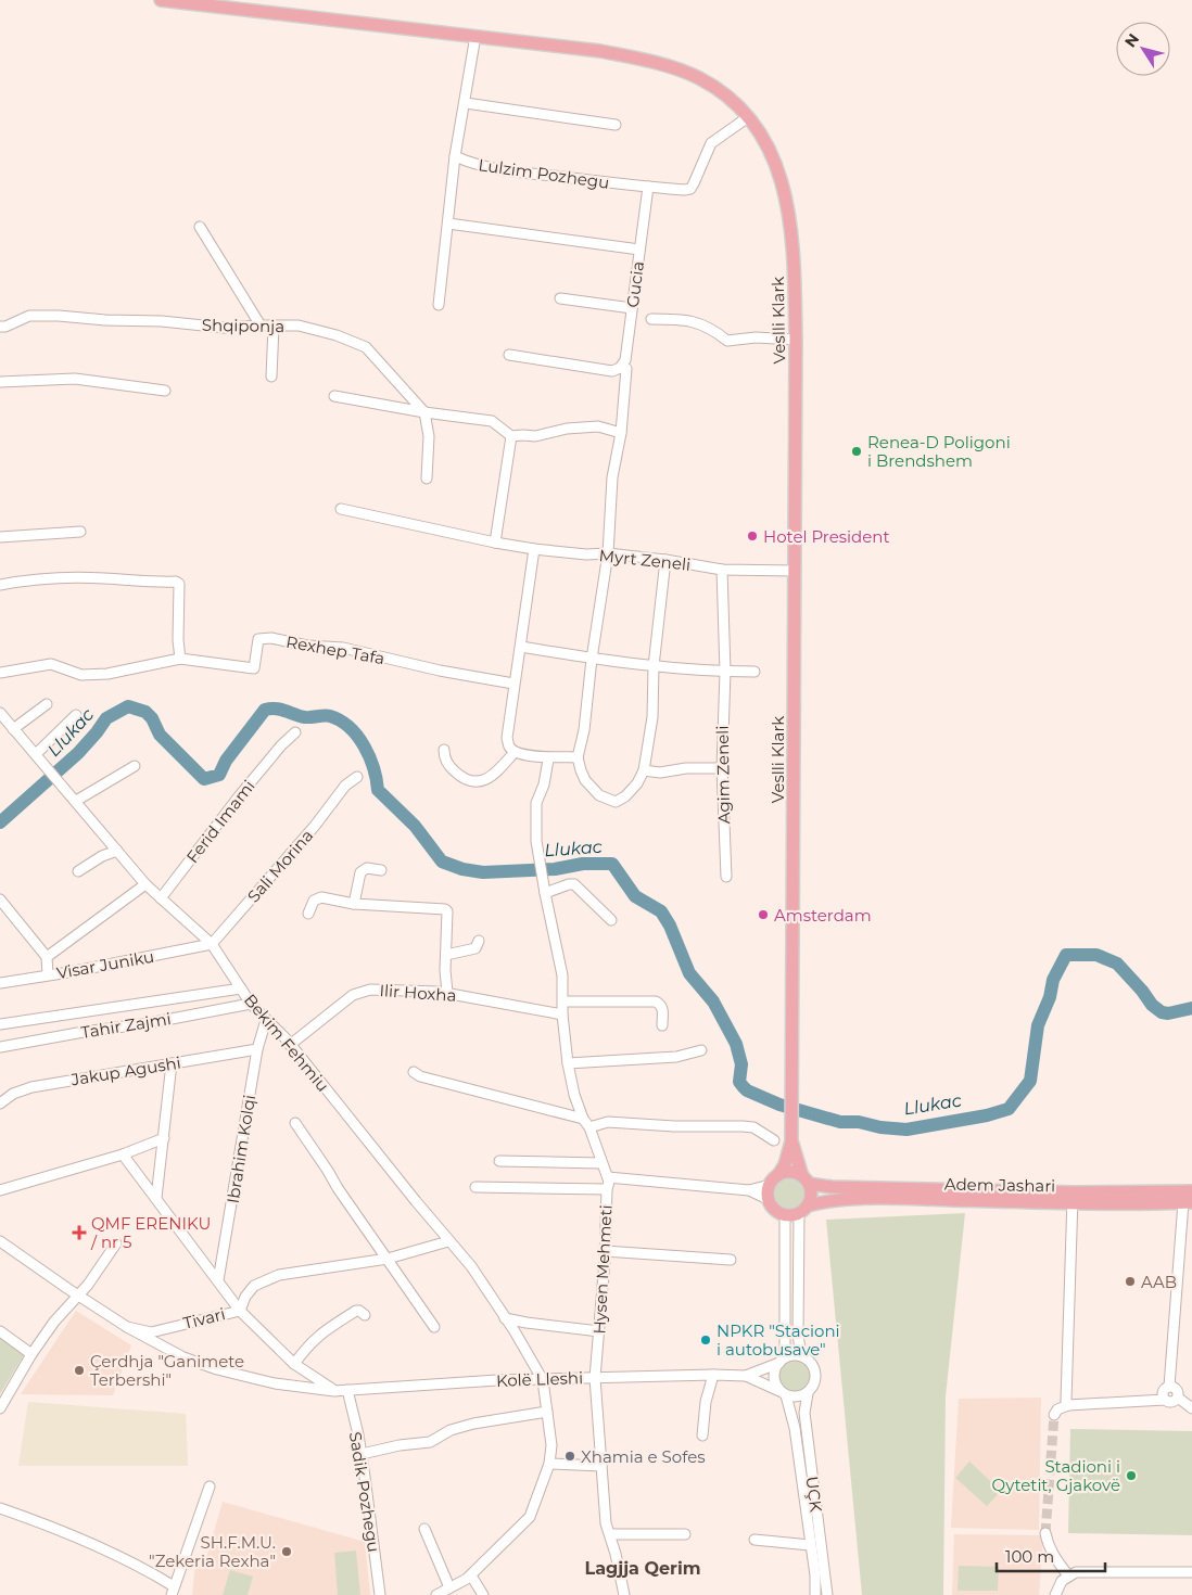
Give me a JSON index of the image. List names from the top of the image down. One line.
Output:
{"streets":{"main road":["Veslli Klark","Adem Jashari"],"street":["Lulzim Pozhegu","Gucia","Shqiponja","Myrt Zeneli","Rexhep Tafa","Agim Zeneli","Ferid Imami","Sali Morina","Visar Juniku","Ilir Hoxha","Tahir Zajmi","Bekim Fehmiu","Jakup Agushi","Ibrahim Kolqi","Hysen Mehmeti","Tivari","Kolë Lleshi","Sadik Pozhegu","UÇK"]},"crossings":[["Lulzim Pozhegu","Gucia"],["Lulzim Pozhegu","Veslli Klark"],["Veslli Klark","Myrt Zeneli"],["Veslli Klark","Adem Jashari"],["Veslli Klark","UÇK"],["Myrt Zeneli","Agim Zeneli"],["Ferid Imami","Bekim Fehmiu"],["Sali Morina","Visar Juniku"],["Sali Morina","Bekim Fehmiu"],["Visar Juniku","Bekim Fehmiu"],["Ilir Hoxha","Bekim Fehmiu"],["Ilir Hoxha","Hysen Mehmeti"],["Tahir Zajmi","Bekim Fehmiu"],["Bekim Fehmiu","Ibrahim Kolqi"],["Bekim Fehmiu","Tivari"],["Bekim Fehmiu","Kolë Lleshi"],["Jakup Agushi","Ibrahim Kolqi"],["Adem Jashari","UÇK"],["Hysen Mehmeti","Kolë Lleshi"],["Tivari","Kolë Lleshi"],["Kolë Lleshi","Sadik Pozhegu"]],"districts":["Lagjja Qerim"],"water":["Llukac"],"places":{"other":["Renea-D Poligoni i Brendshem","Hotel President","Amsterdam","AAB","NPKR \"Stacioni i autobusave\"","Çerdhja \"Ganimete Terbershi\"","Xhamia e Sofes","Stadioni i Qytetit, Gjakovë","SH.F.M.U. \"Zekeria Rexha\""],"health":["QMF ERENIKU / nr 5"]},"scale_bar":"100 m","north":"top left"}
